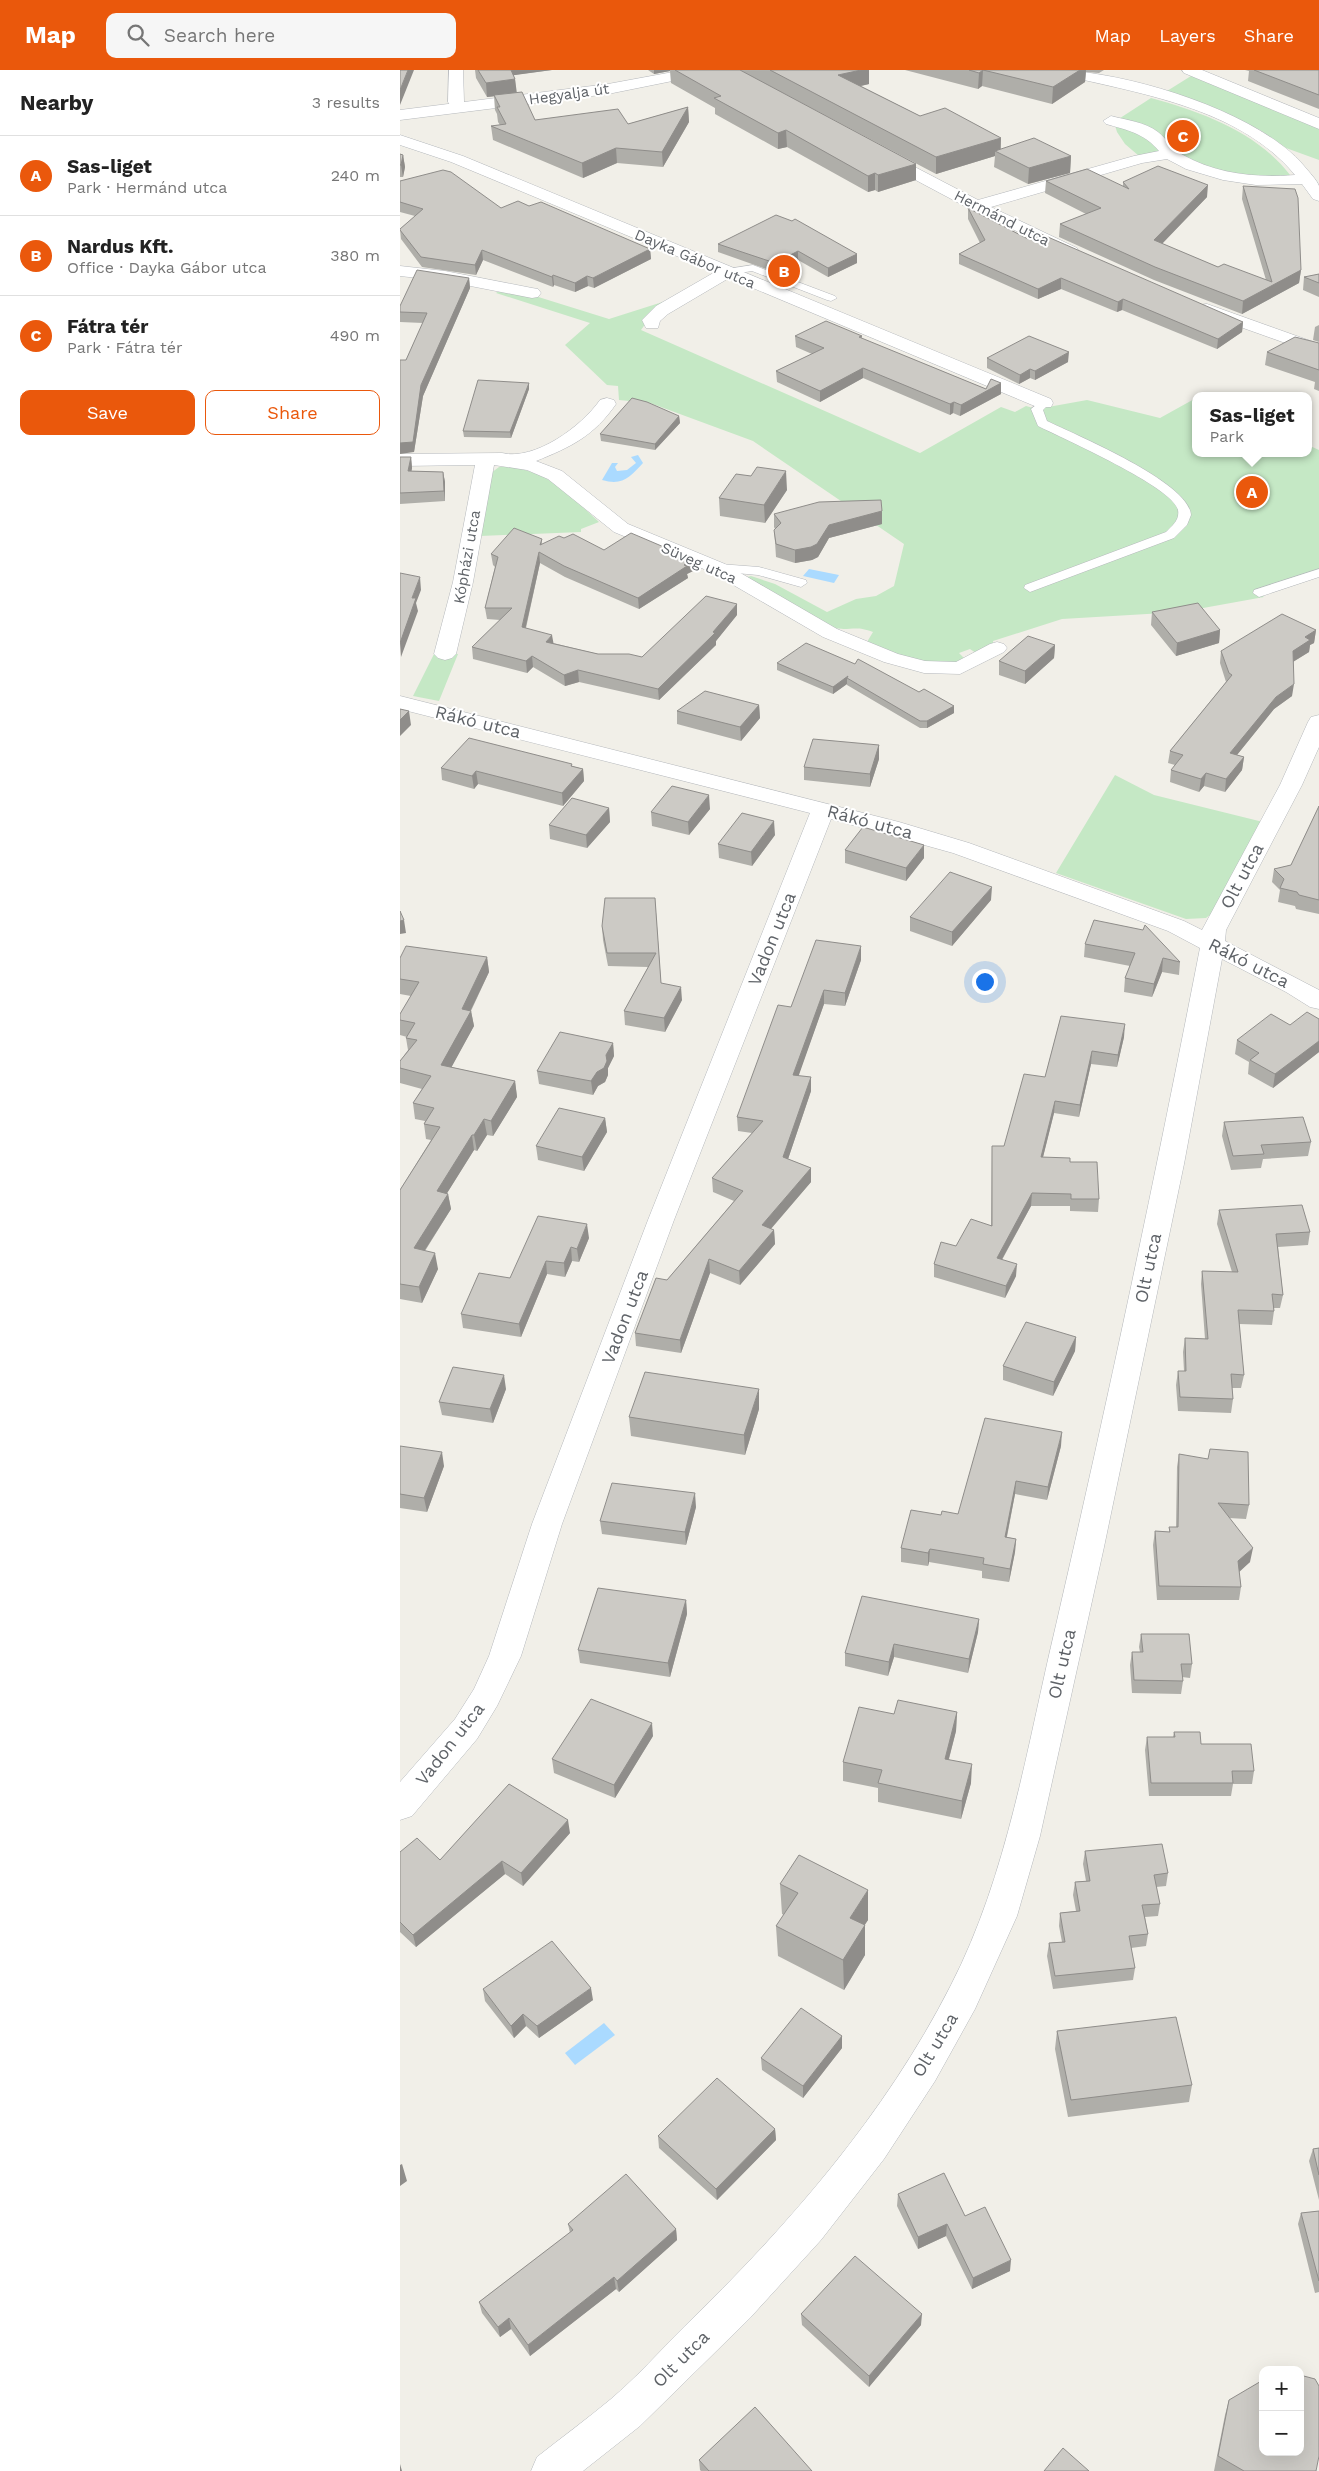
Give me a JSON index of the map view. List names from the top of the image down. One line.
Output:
{"streets":{"street":["Hegyalja út","Hermánd utca","Dayka Gábor utca","Kópházi utca","Süveg utca","Rákó utca","Olt utca","Vadon utca"]},"crossings":[["Kópházi utca","Süveg utca"],["Rákó utca","Olt utca"],["Rákó utca","Vadon utca"]],"page":{"header":"Map","search":"Search here","nav":["Map","Layers","Share"],"heading":["Nearby","3 results"],"pins":["C","B","A"],"list":[{"mark":"A","name":"Sas-liget","note":"Park · Hermánd utca","value":"240 m"},{"mark":"B","name":"Nardus Kft.","note":"Office · Dayka Gábor utca","value":"380 m"},{"mark":"C","name":"Fátra tér","note":"Park · Fátra tér","value":"490 m"}],"buttons":["Save","Share"],"popup":["Sas-liget","Park"],"map_buttons":["+","−"]}}
